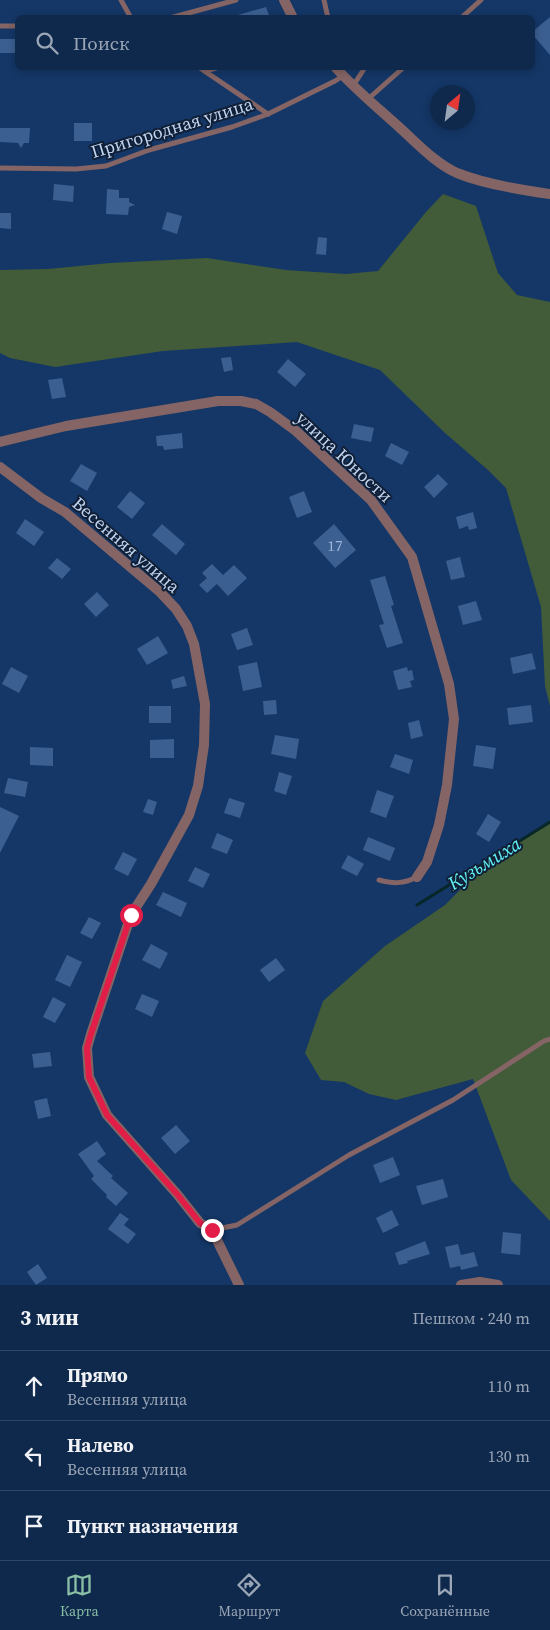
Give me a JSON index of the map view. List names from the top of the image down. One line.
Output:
{"streets":{"street":["улица Юности","Весенняя улица"],"lane":["Пригородная улица"]},"water":["Кузьмиха"],"house_numbers":["17"],"north":"top right","page":{"search":"Поиск","heading":["3 мин","Пешком · 240 m"],"list":[["Прямо","Весенняя улица","110 m"],["Налево","Весенняя улица","130 m"],"Пункт назначения"],"nav":["Карта","Маршрут","Сохранённые"]}}
